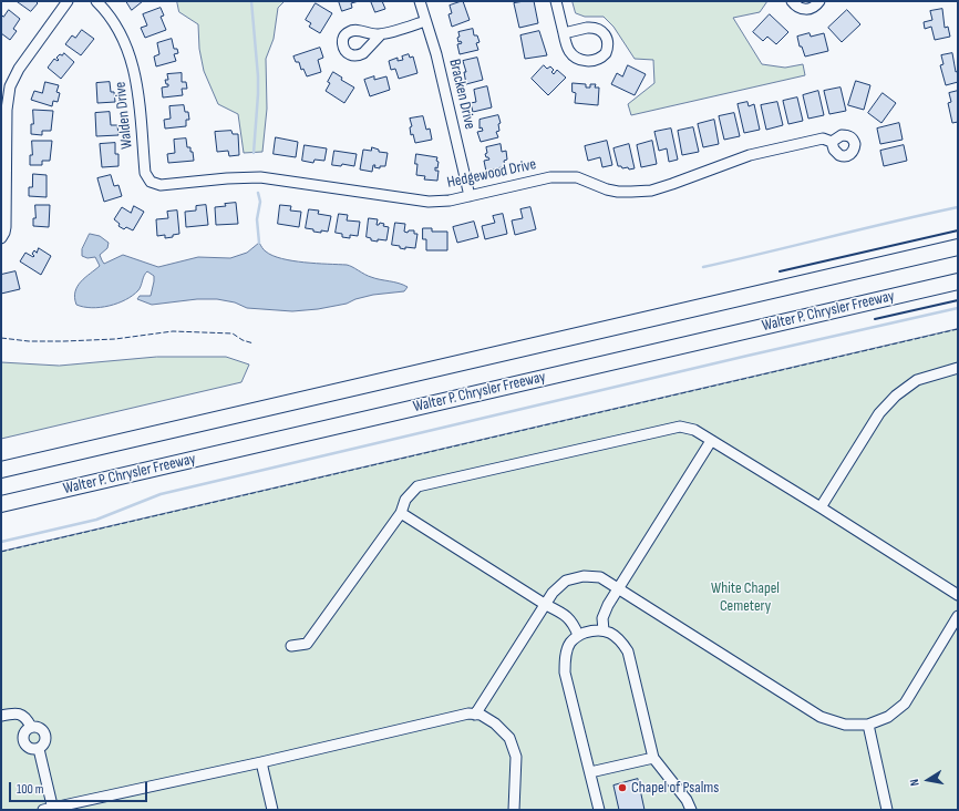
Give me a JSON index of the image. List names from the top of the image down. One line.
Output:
{"streets":{"highway":["Walter P. Chrysler Freeway"],"street":["Bracken Drive","Walden Drive","Hedgewood Drive"]},"crossings":[["Bracken Drive","Hedgewood Drive"],["Walden Drive","Hedgewood Drive"]],"parks":["White Chapel Cemetery"],"places":["Chapel of Psalms"],"scale_bar":"100 m","north":"left"}
